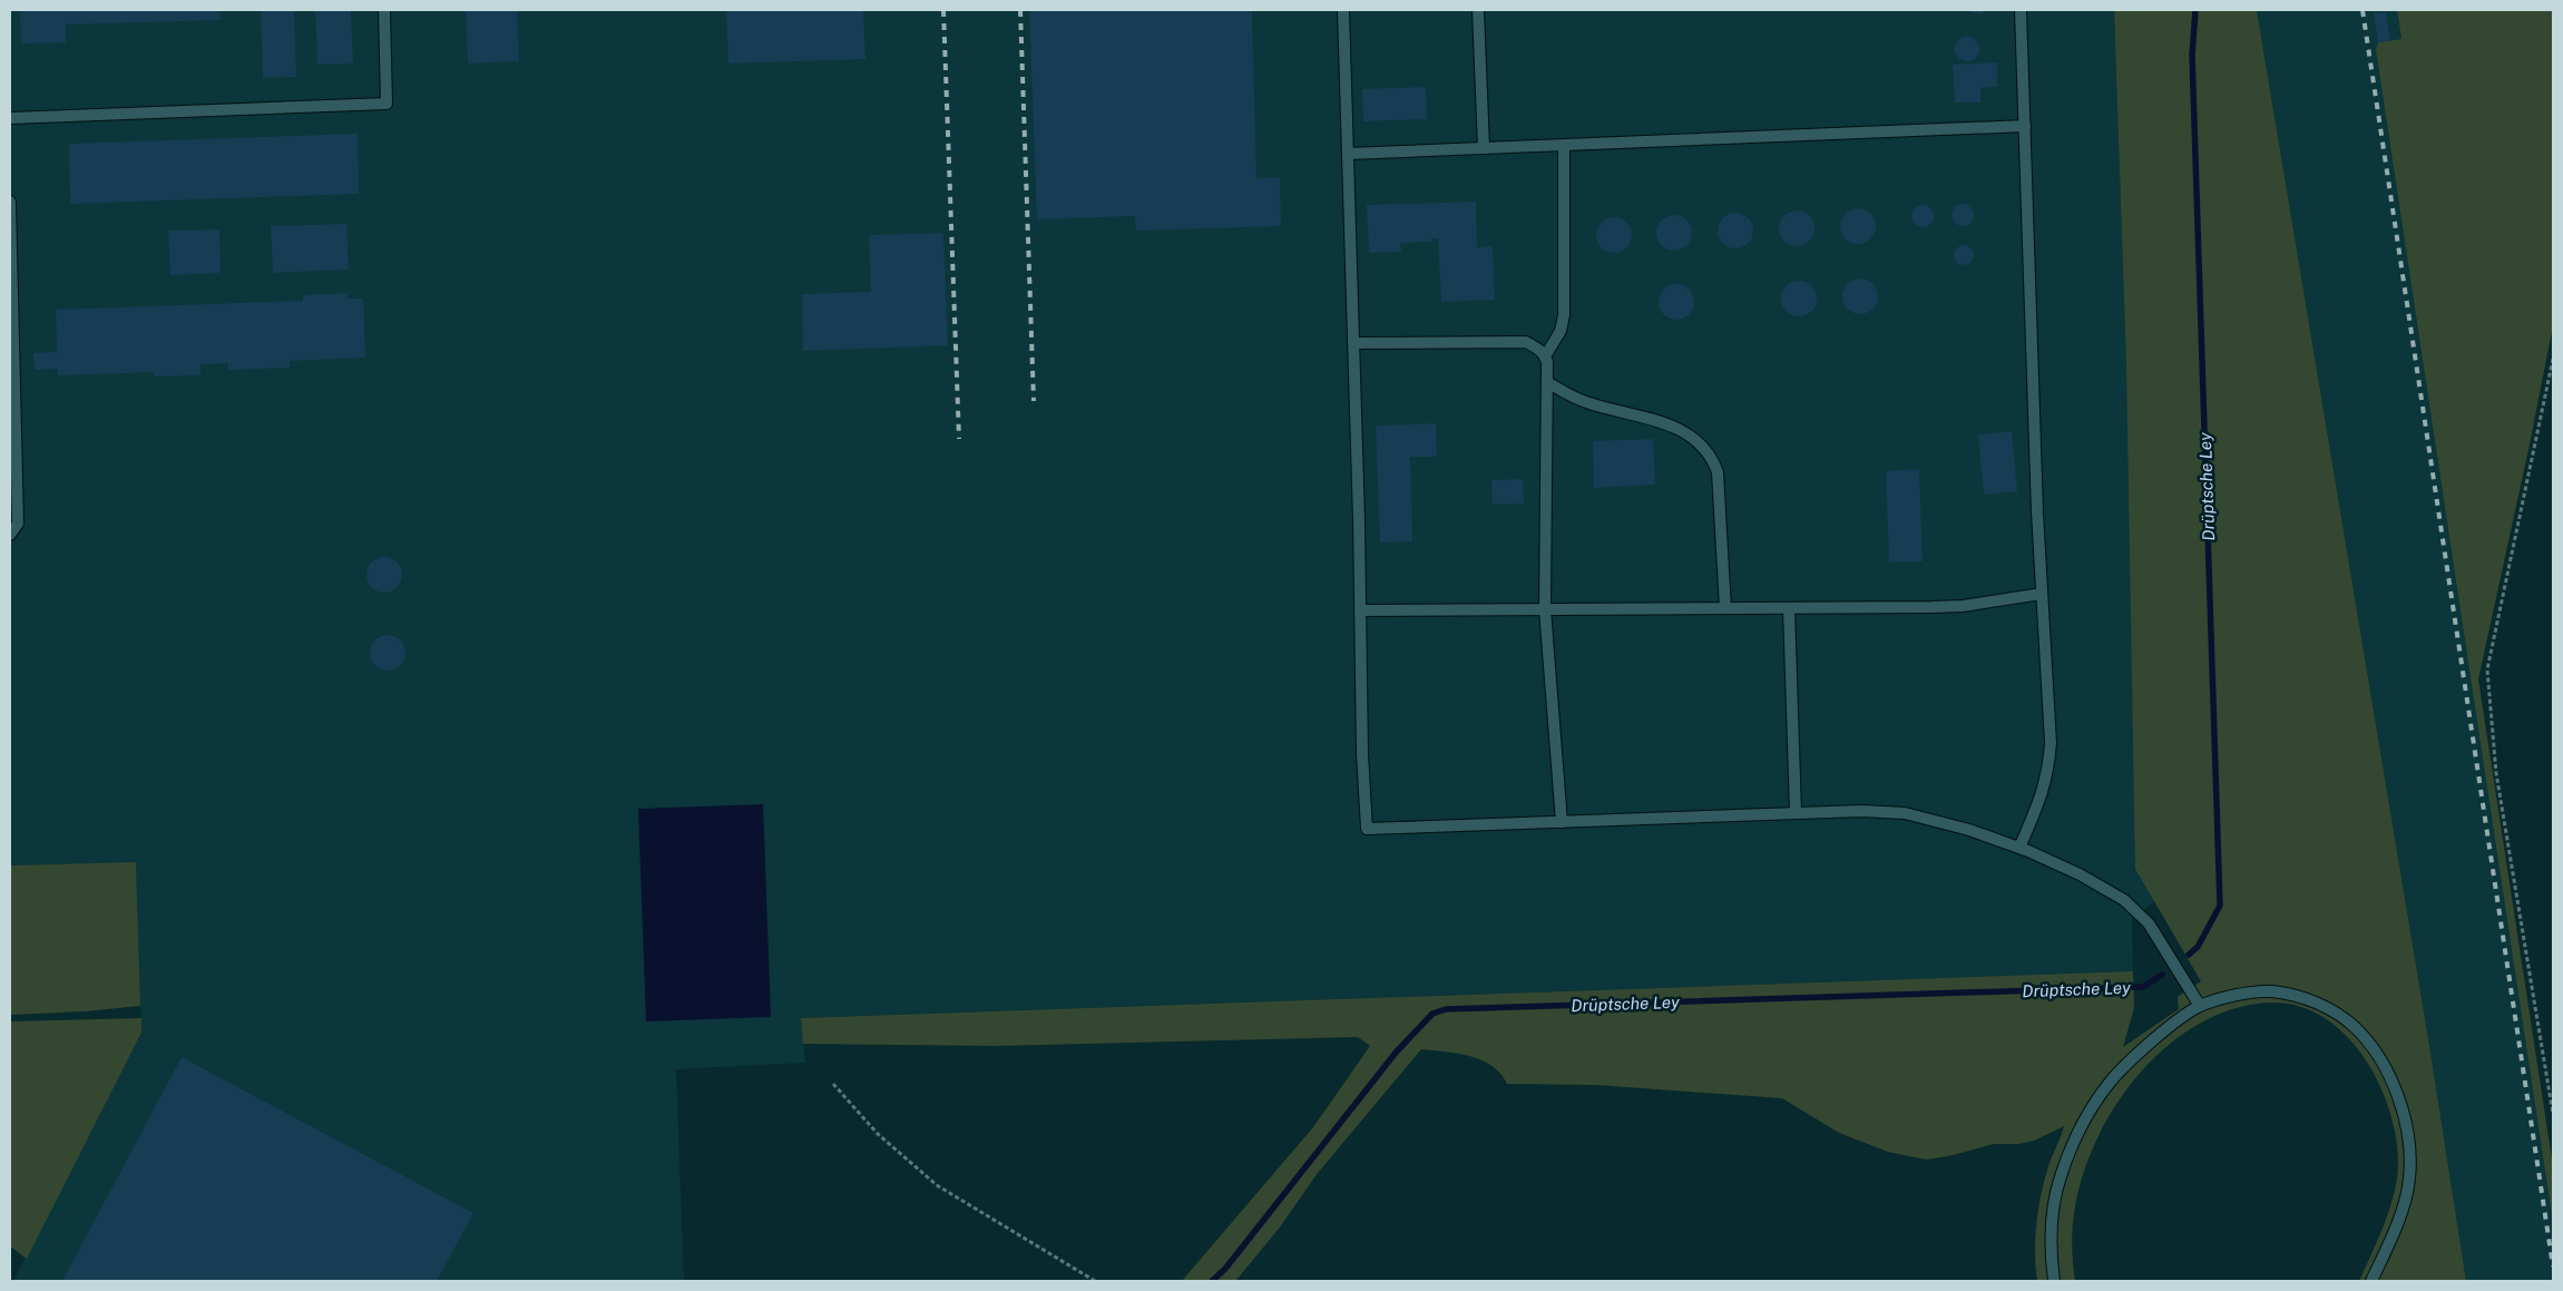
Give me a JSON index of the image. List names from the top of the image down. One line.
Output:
{"water":["Drüptsche Ley"]}
